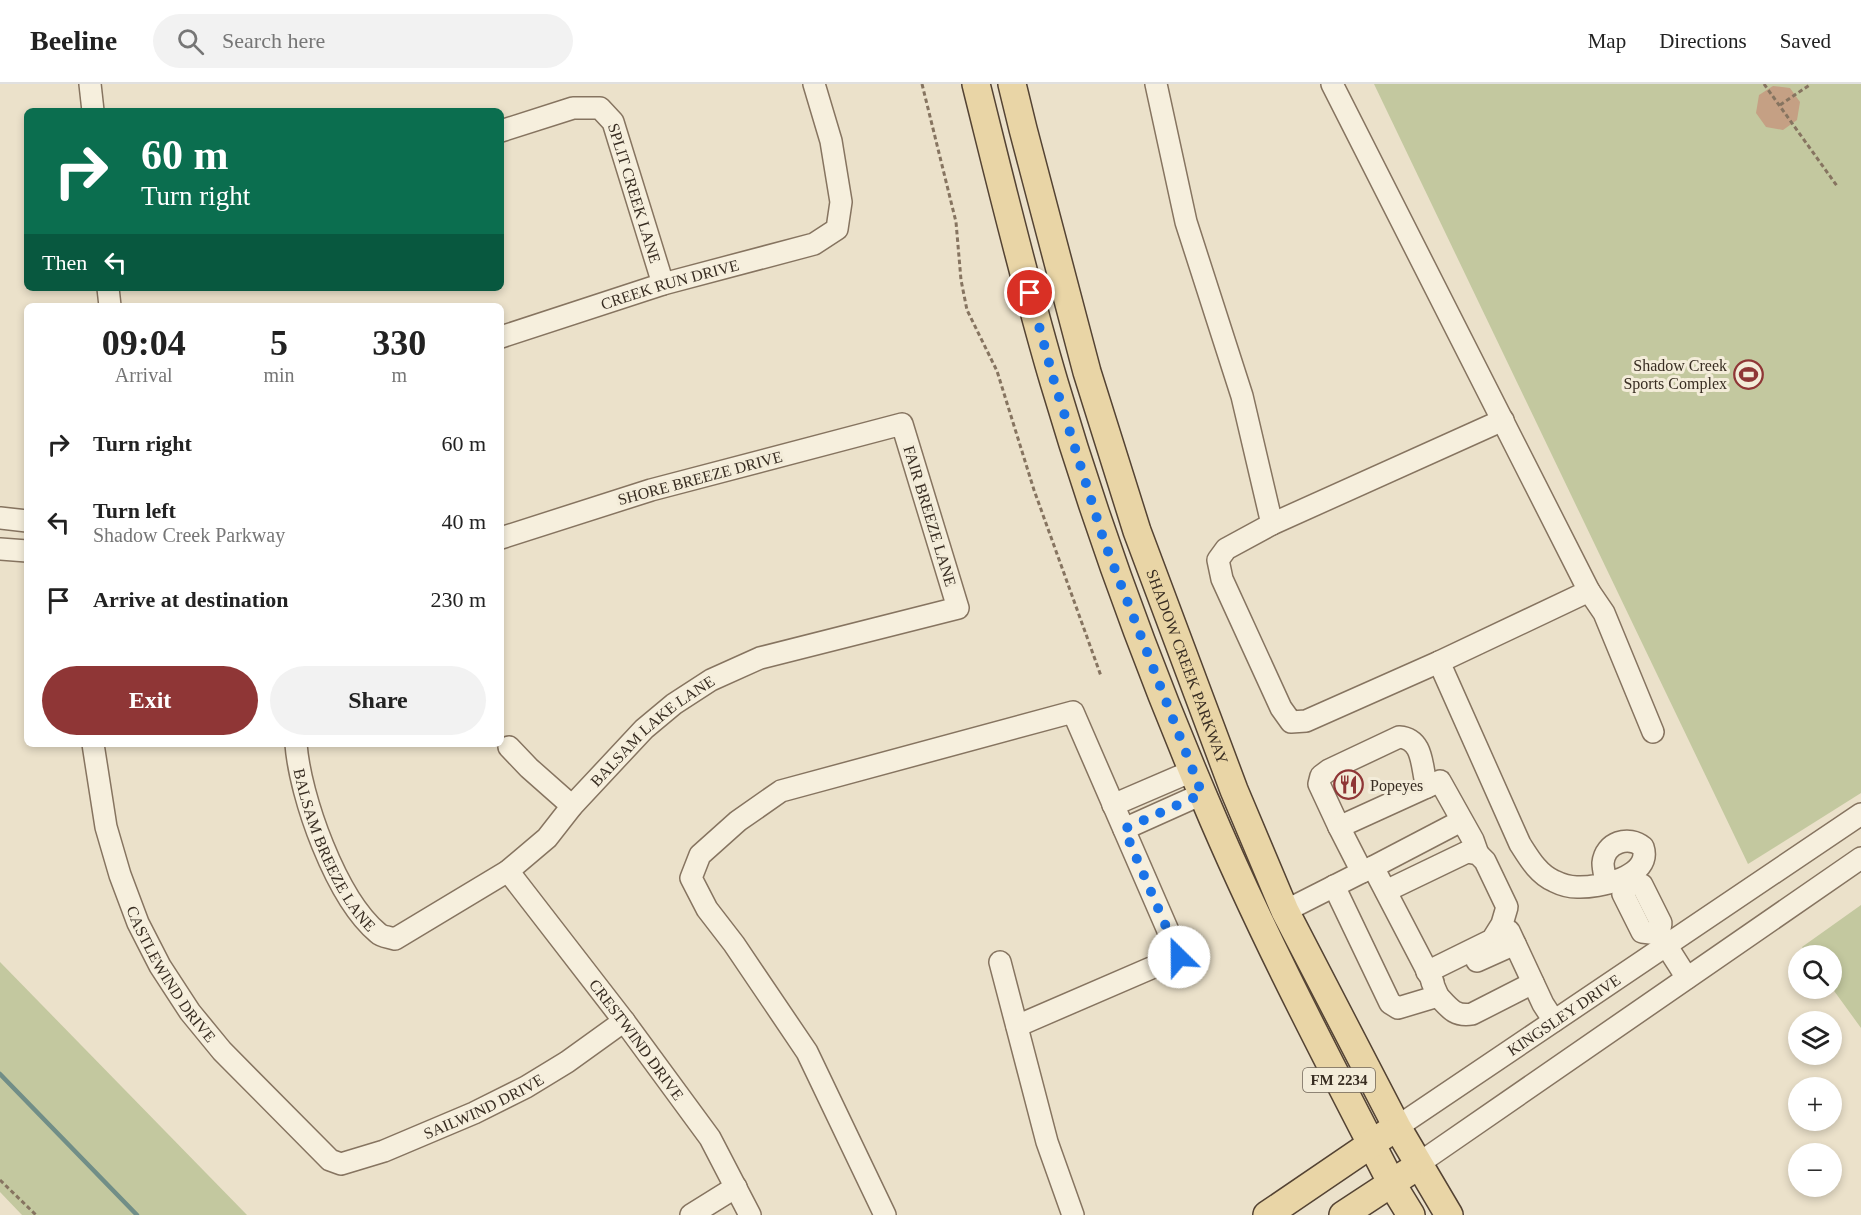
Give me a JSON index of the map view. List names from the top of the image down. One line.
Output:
{"streets":{"main road":["SHADOW CREEK PARKWAY","KINGSLEY DRIVE","FM 2234"],"street":["SPLIT CREEK LANE","CREEK RUN DRIVE","SHORE BREEZE DRIVE","FAIR BREEZE LANE","BALSAM LAKE LANE","BALSAM BREEZE LANE","CASTLEWIND DRIVE","CRESTWIND DRIVE","SAILWIND DRIVE"]},"crossings":[["SPLIT CREEK LANE","CREEK RUN DRIVE"],["SHORE BREEZE DRIVE","FAIR BREEZE LANE"],["FAIR BREEZE LANE","BALSAM LAKE LANE"],["SHADOW CREEK PARKWAY","KINGSLEY DRIVE"],["BALSAM LAKE LANE","BALSAM BREEZE LANE"],["BALSAM LAKE LANE","CRESTWIND DRIVE"],["CASTLEWIND DRIVE","SAILWIND DRIVE"],["CRESTWIND DRIVE","SAILWIND DRIVE"]],"places":{"sports":["Shadow Creek Sports Complex"],"restaurant":["Popeyes"]},"page":{"header":"Beeline","search":"Search here","nav":["Map","Directions","Saved"],"turn":["60 m","Turn right"],"then":"Then","eta":["09:04","Arrival","5","min","330","m"],"list":[{"name":"Turn right","value":"60 m"},{"name":"Turn left","note":"Shadow Creek Parkway","value":"40 m"},{"name":"Arrive at destination","value":"230 m"}],"buttons":["Exit","Share"],"map_buttons":["+","−"]}}
